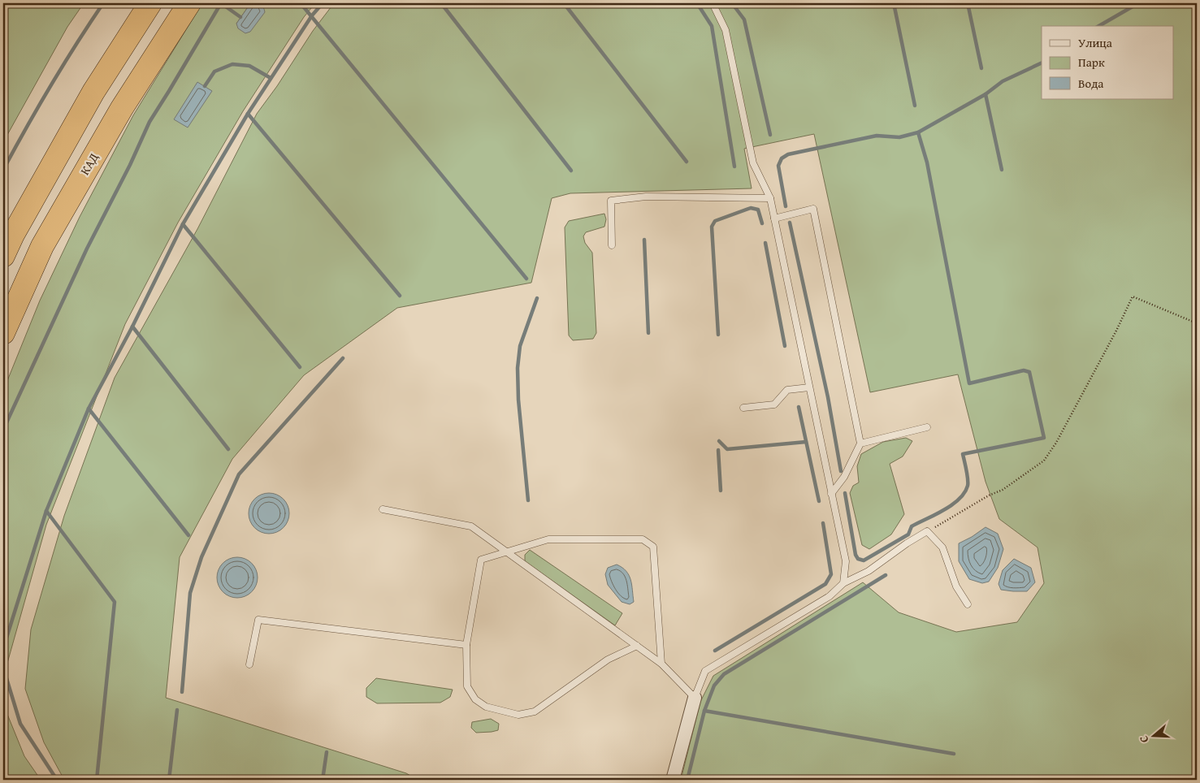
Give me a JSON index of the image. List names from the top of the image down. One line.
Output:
{"streets":{"highway":["КАД"]},"legend":["Улица","Парк","Вода"],"north":"left"}
